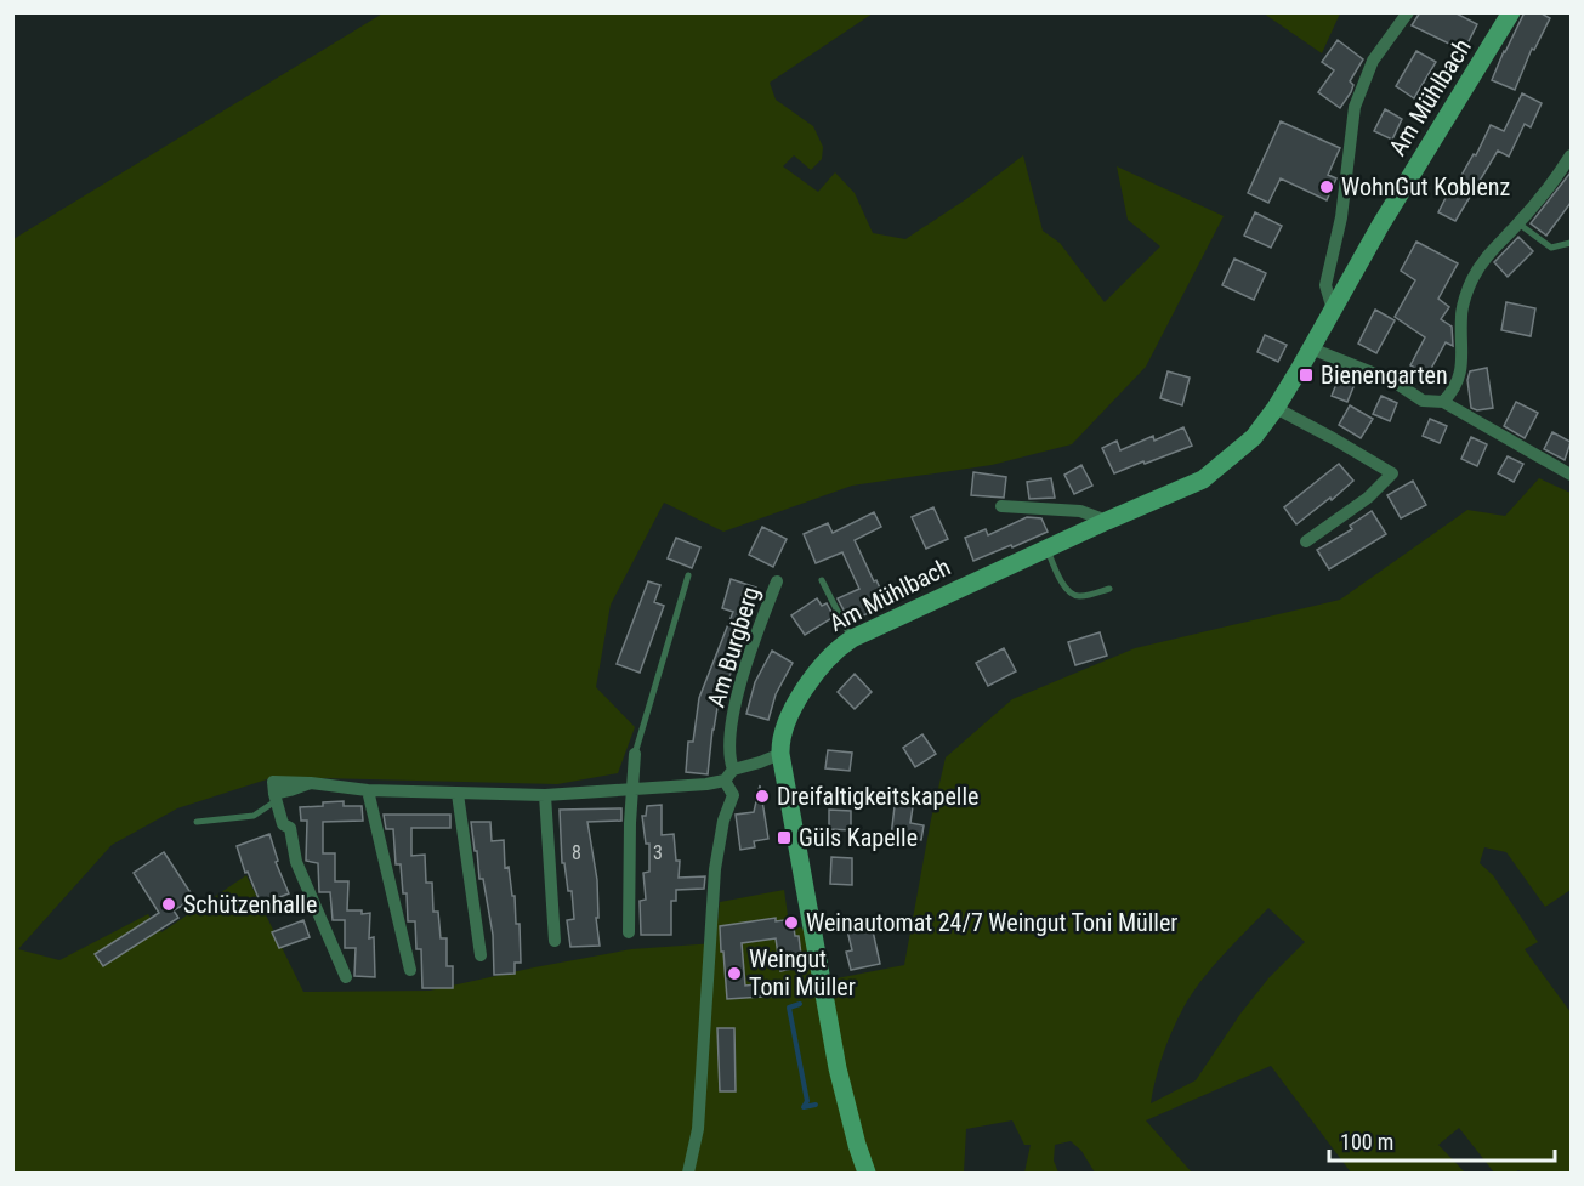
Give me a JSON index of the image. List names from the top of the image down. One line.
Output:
{"streets":{"street":["Am Mühlbach","Am Burgberg"]},"places":{"other":["WohnGut Koblenz","Dreifaltigkeitskapelle","Schützenhalle","Weinautomat 24/7 Weingut Toni Müller","Weingut Toni Müller"],"transit":["Bienengarten","Güls Kapelle"]},"house_numbers":["8","3"],"scale_bar":"100 m"}
